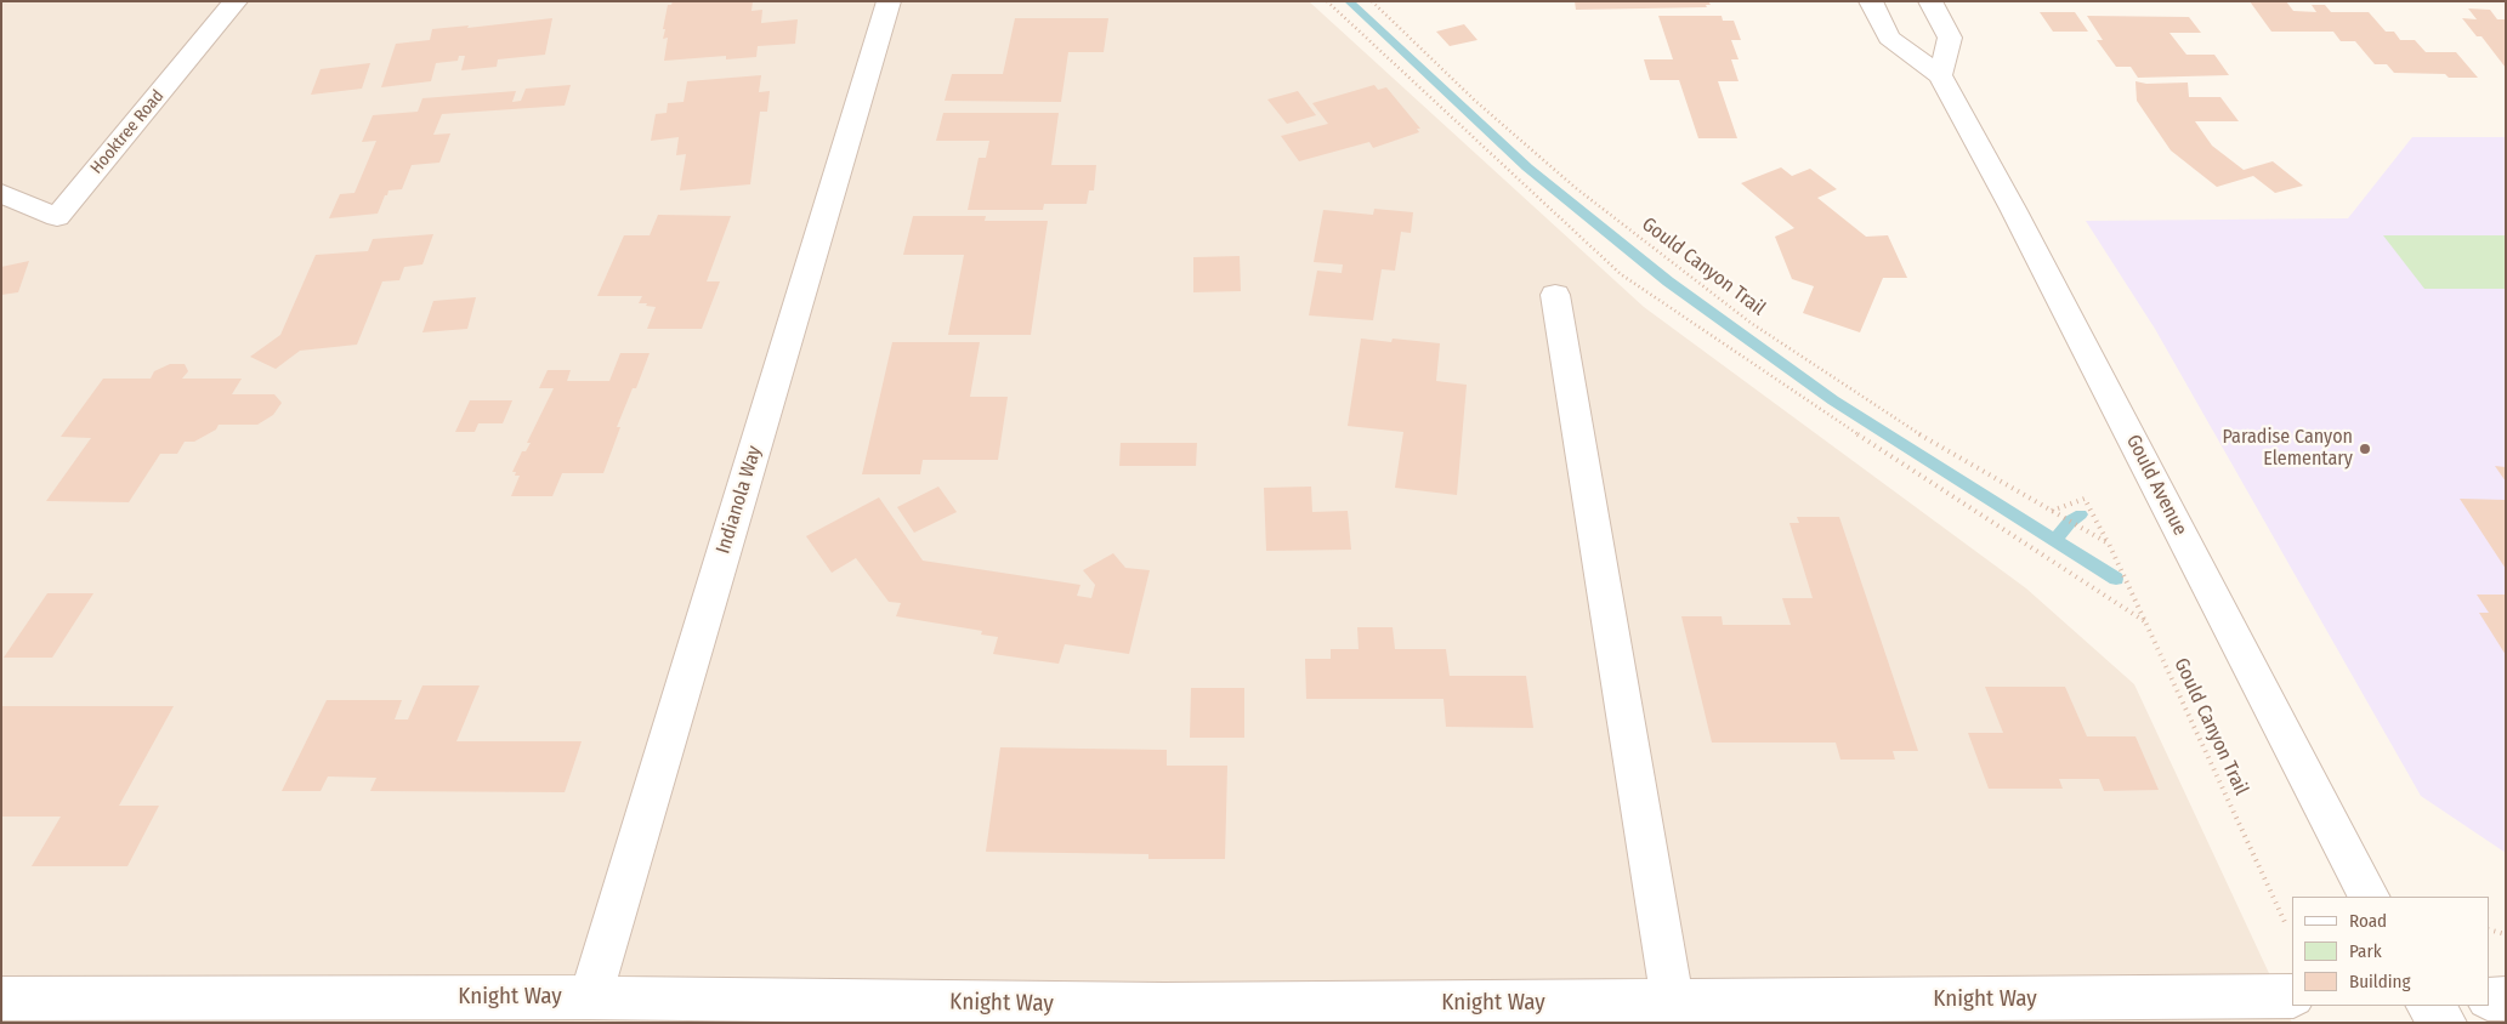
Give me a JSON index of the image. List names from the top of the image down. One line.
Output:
{"streets":{"street":["Hooktree Road","Gould Avenue","Indianola Way","Knight Way"],"path":["Gould Canyon Trail"]},"crossings":[["Indianola Way","Knight Way"]],"places":["Paradise Canyon Elementary"],"legend":["Road","Park","Building"]}
